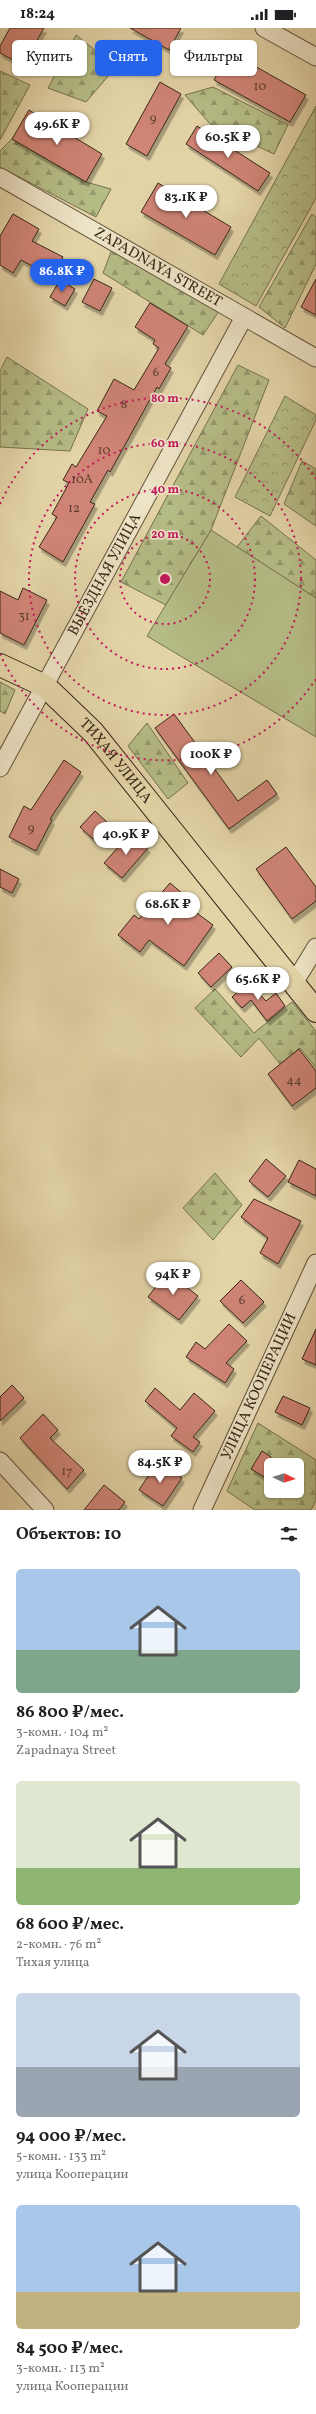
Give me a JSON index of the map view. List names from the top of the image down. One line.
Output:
{"streets":{"main road":["ТИХАЯ УЛИЦА"],"street":["ZAPADNAYA STREET","ВЫЕЗДНАЯ УЛИЦА","УЛИЦА КООПЕРАЦИИ"]},"crossings":[["ZAPADNAYA STREET","ВЫЕЗДНАЯ УЛИЦА"],["ВЫЕЗДНАЯ УЛИЦА","ТИХАЯ УЛИЦА"]],"house_numbers":["10","9","6","8","10","10А","12","31","9","44","6","17"],"north":"right","page":{"status":"18:24","chip":["Купить","Снять","Фильтры"],"price":["49.6K ₽","60.5K ₽","83.1K ₽","86.8K ₽","100K ₽","40.9K ₽","68.6K ₽","65.6K ₽","94K ₽","84.5K ₽"],"heading":"Объектов: 10","list":[{"name":"86 800 ₽/мес.","note":"3-комн. · 104 m² · Zapadnaya Street"},{"name":"68 600 ₽/мес.","note":"2-комн. · 76 m² · Тихая улица"},{"name":"94 000 ₽/мес.","note":"5-комн. · 133 m² · улица Кооперации"},{"name":"84 500 ₽/мес.","note":"3-комн. · 113 m² · улица Кооперации"}]},"rings":["80 m","60 m","40 m","20 m"]}
